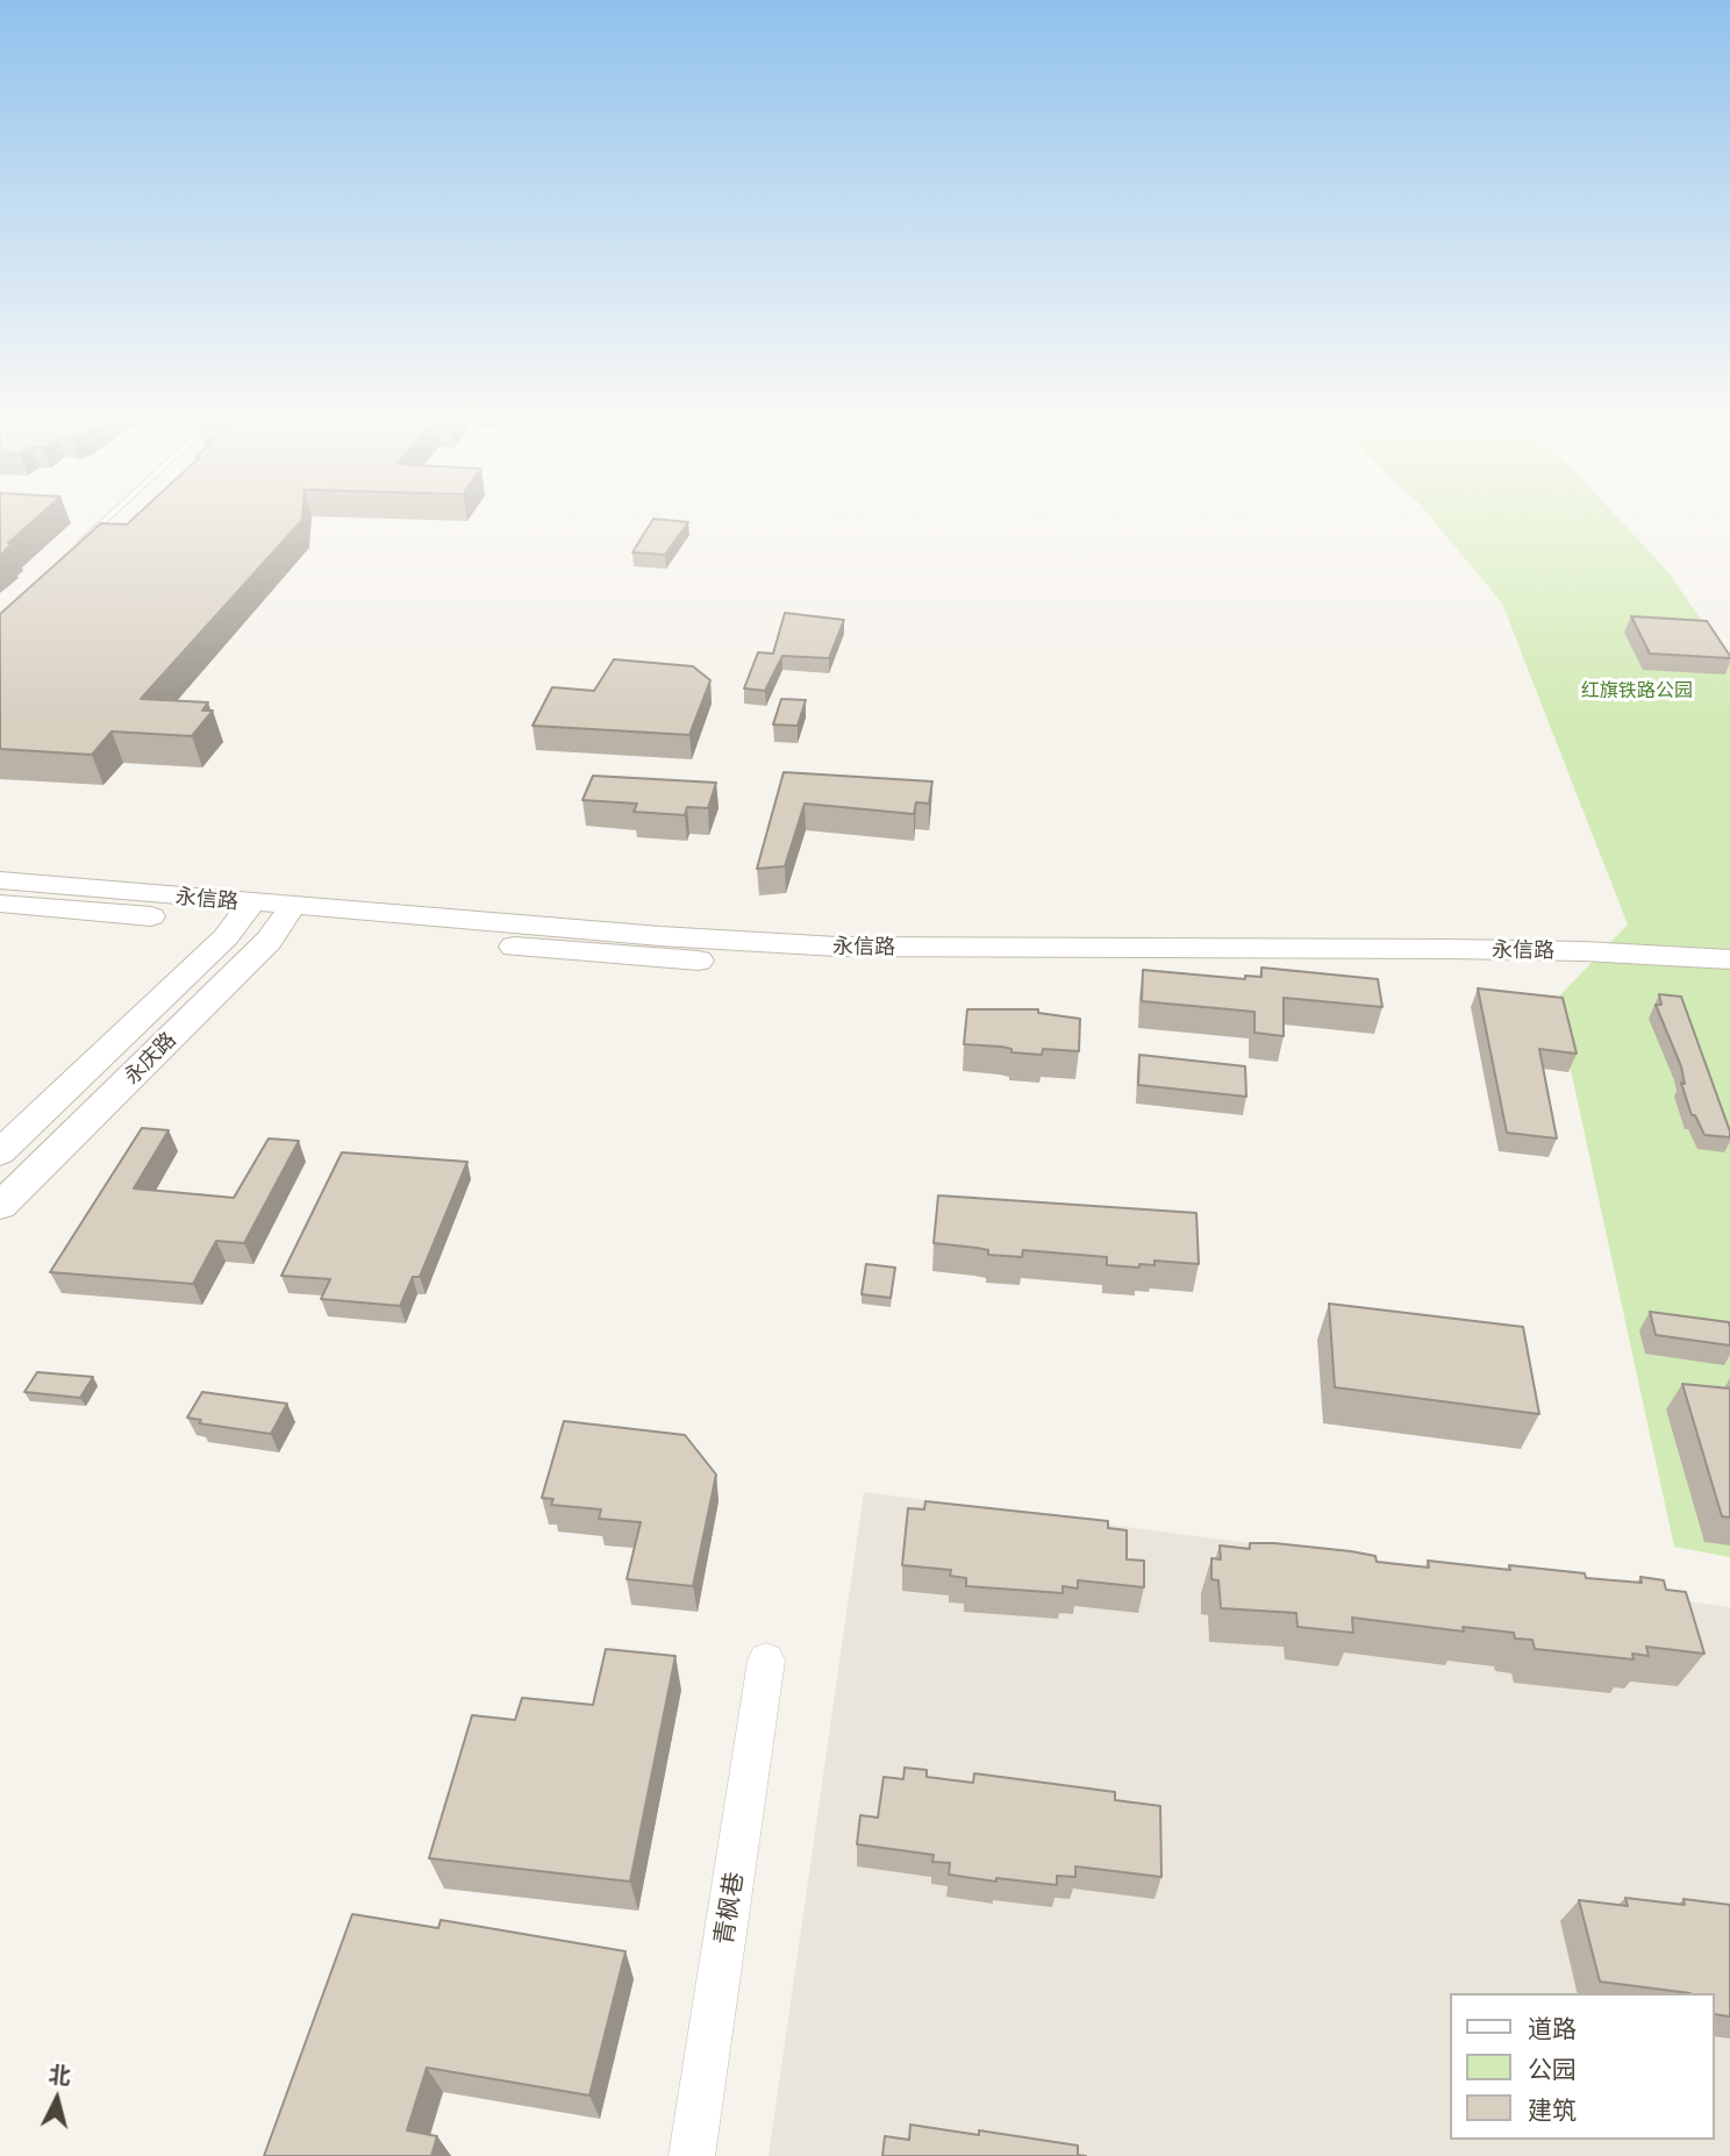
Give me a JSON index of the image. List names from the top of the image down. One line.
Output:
{"streets":{"street":["永信路","永庆路","青枫巷"]},"crossings":[["永信路","永庆路"]],"parks":["红旗铁路公园"],"legend":["道路","公园","建筑"],"north":"top"}
